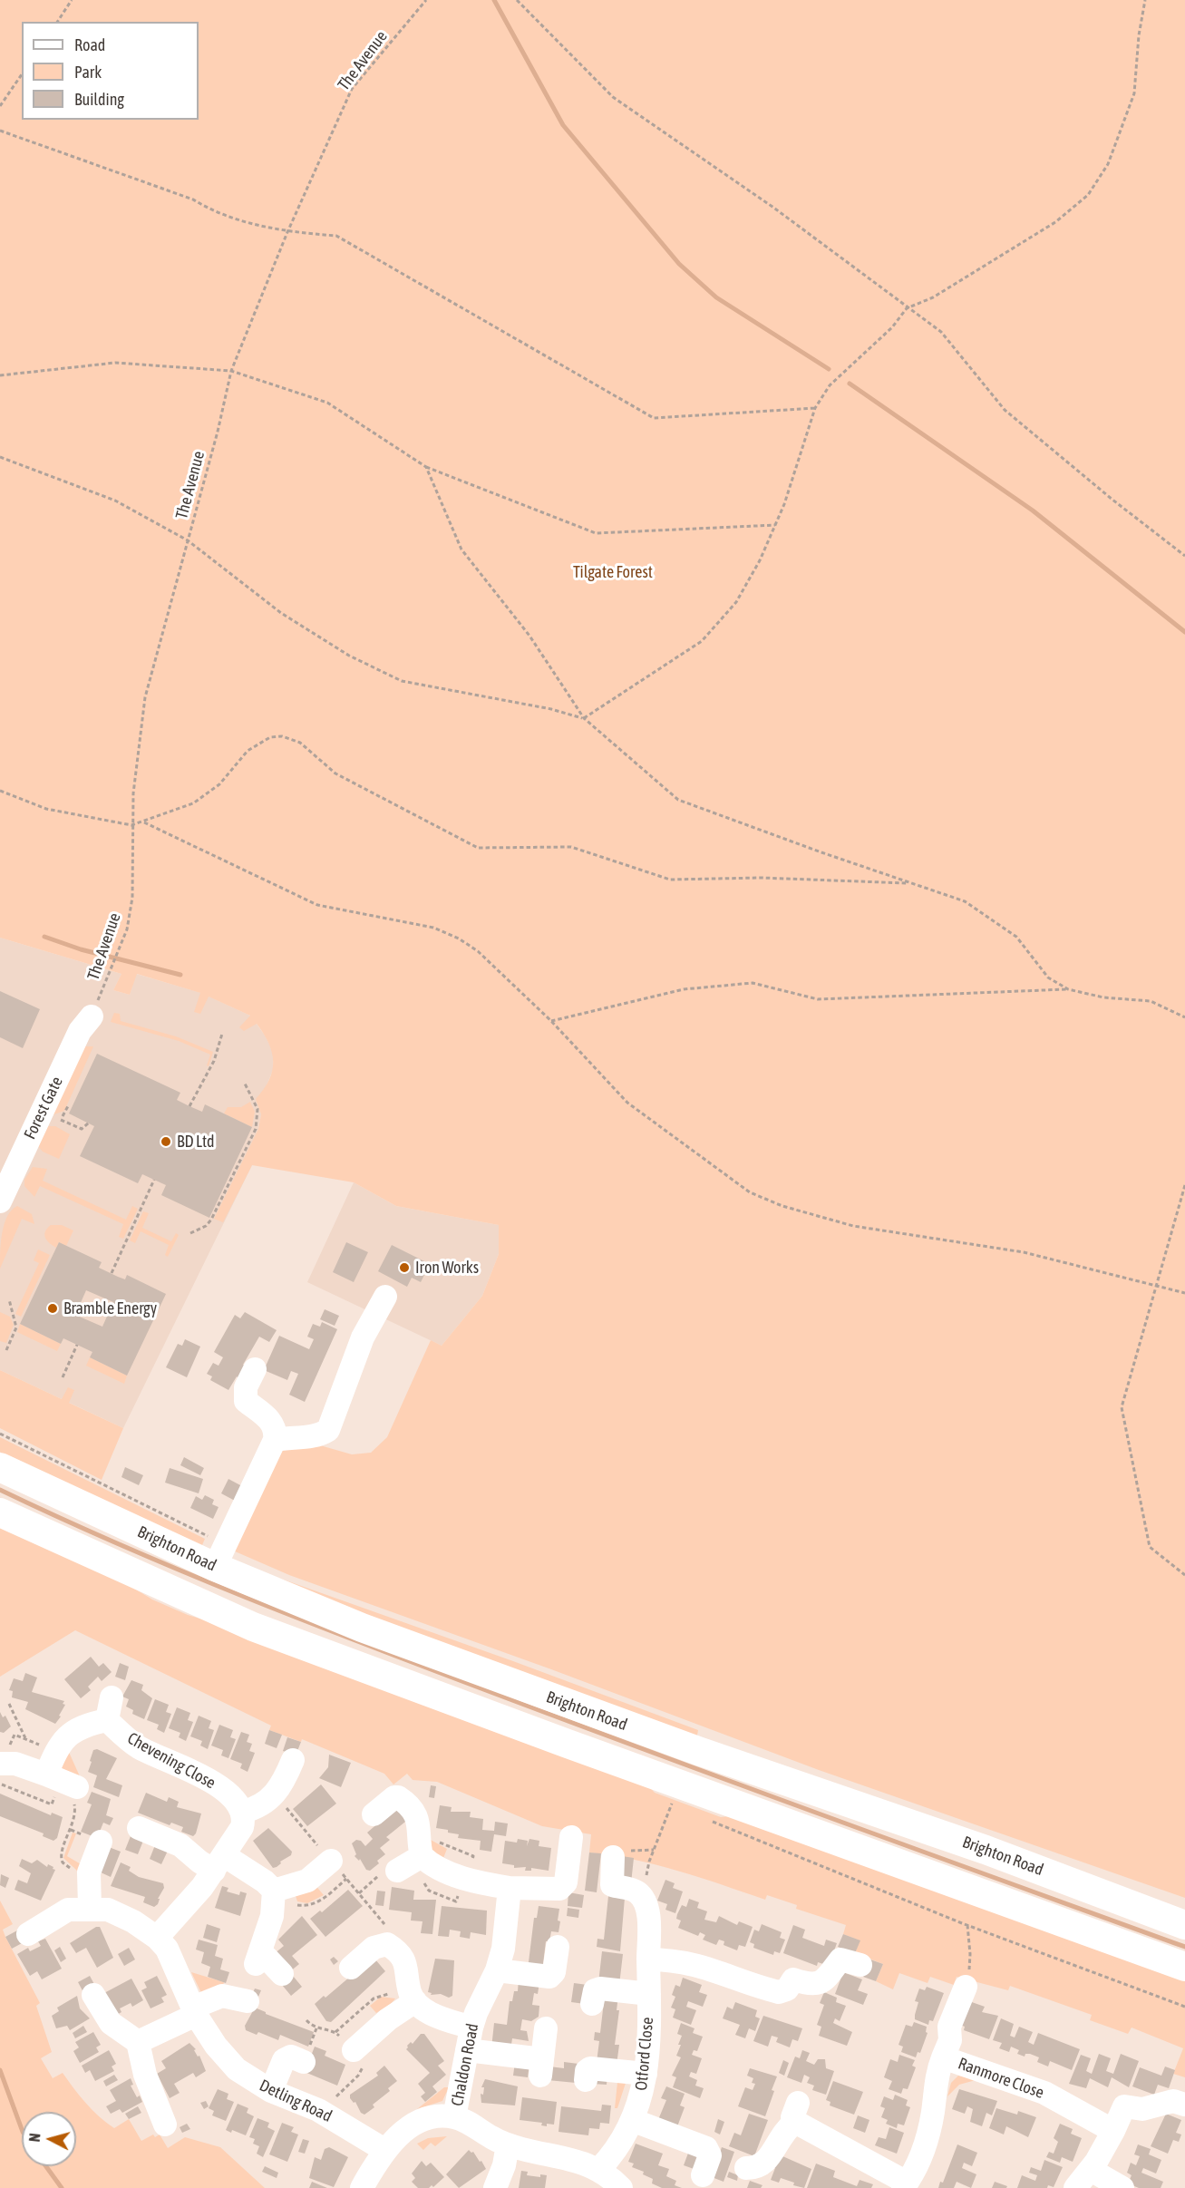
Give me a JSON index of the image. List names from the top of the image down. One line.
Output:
{"streets":{"main road":["Brighton Road"],"street":["Forest Gate","Chevening Close","Otford Close","Chaldon Road","Ranmore Close","Detling Road"],"path":["The Avenue"]},"crossings":[["The Avenue","Forest Gate"]],"parks":["Tilgate Forest"],"places":["BD Ltd","Iron Works","Bramble Energy"],"legend":["Road","Park","Building"],"north":"left"}
